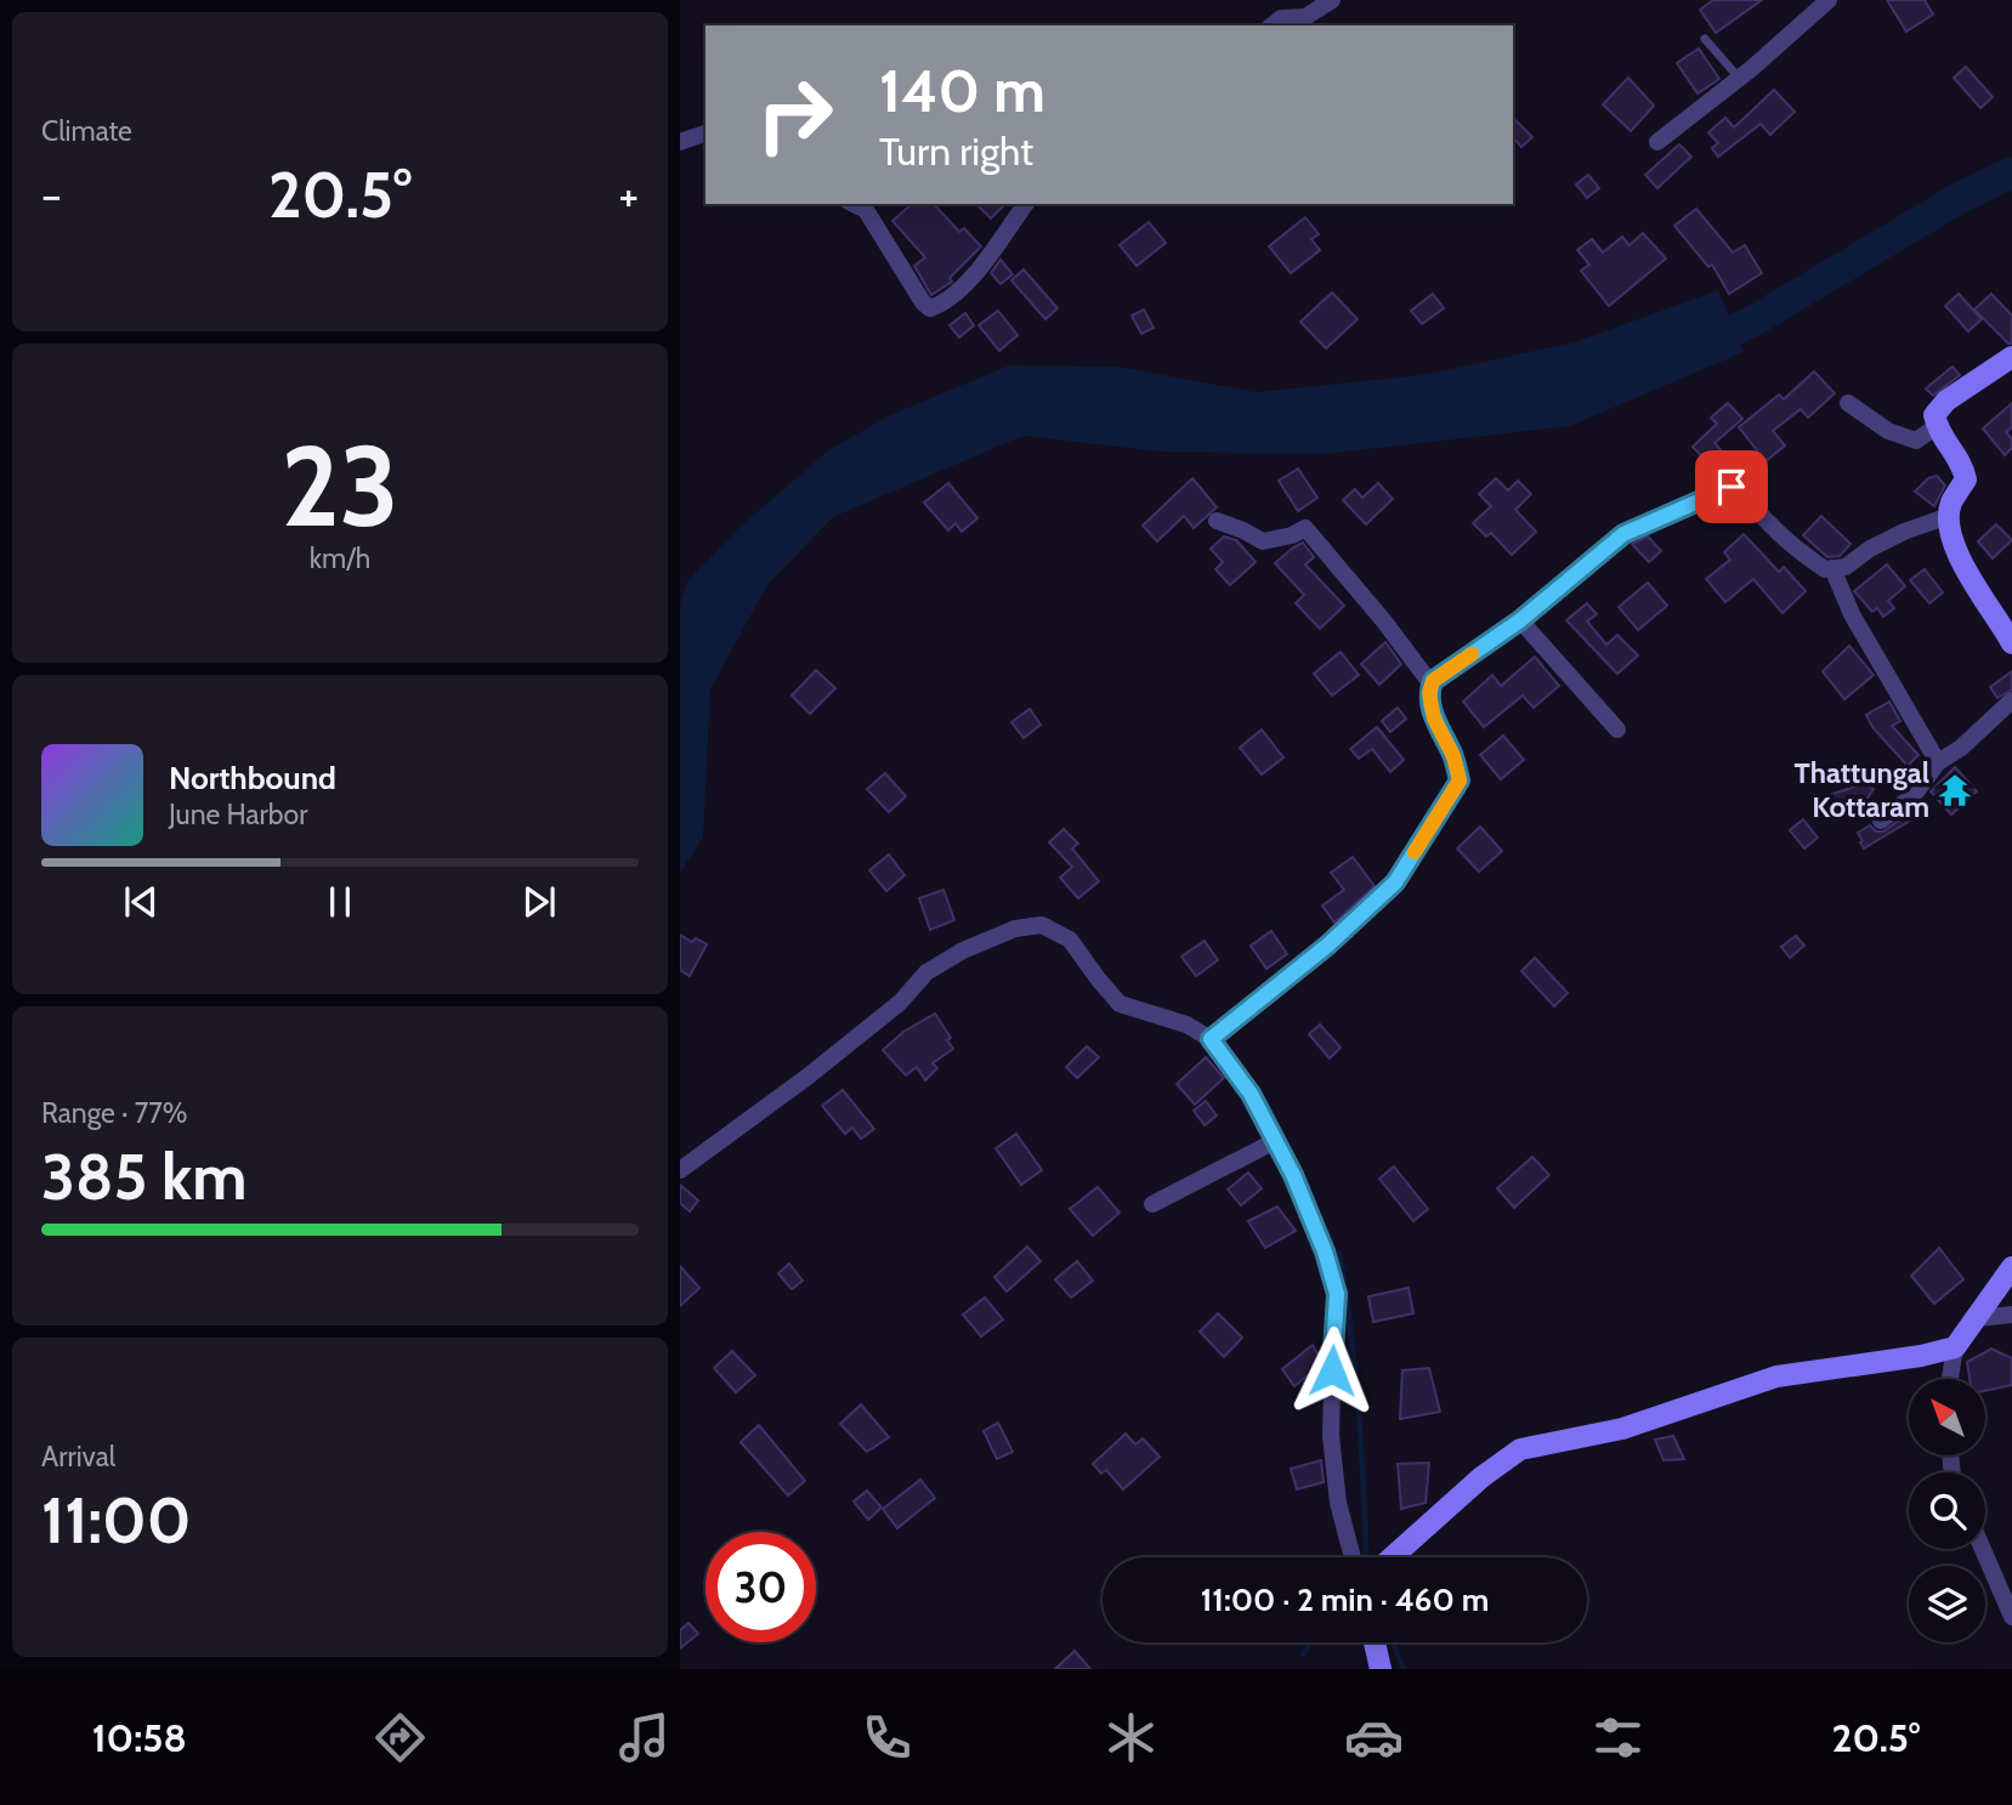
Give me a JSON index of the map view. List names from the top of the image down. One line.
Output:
{"places":{"temple":["Thattungal Kottaram"]},"north":"top left","page":{"tile":["Climate",["23","km/h"],["Range · 77%","385 km"],["Arrival","11:00"]],"turn":["140 m","Turn right"],"heat":["−","20.5°","+"],"song":["Northbound","June Harbor"],"limit":"30","trip":"11:00 · 2 min · 460 m","tabs":["10:58","20.5°"]}}
